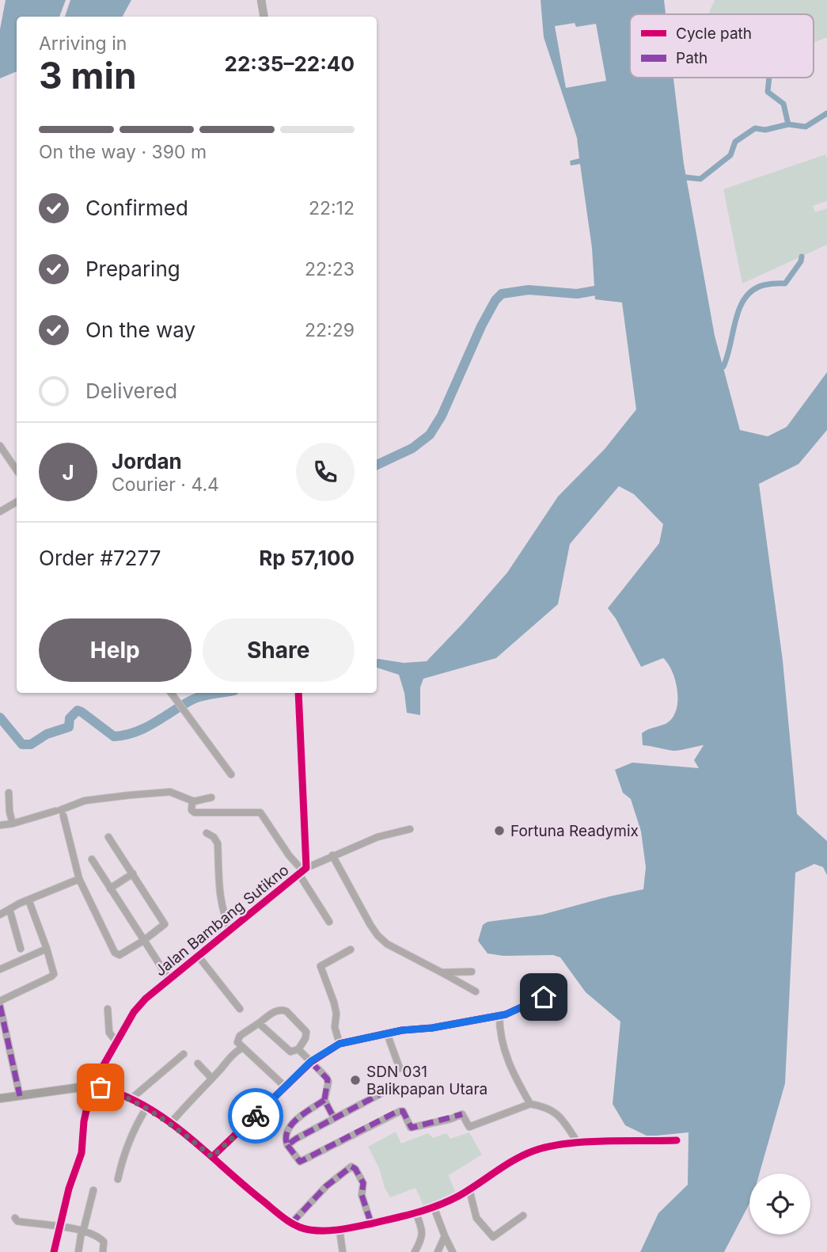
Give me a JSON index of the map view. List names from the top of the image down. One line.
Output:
{"streets":{"street":["Jalan Bambang Sutikno"]},"places":["Fortuna Readymix","SDN 031 Balikpapan Utara"],"legend":["Cycle path","Path"],"page":{"heading":["3 min","Arriving in","22:35–22:40"],"panel":["Jordan","Courier · 4.4","Order #7277","Rp 57,100"],"bar":"On the way · 390 m","list":[["Confirmed","22:12"],["Preparing","22:23"],["On the way","22:29"],"Delivered"],"round":"J","buttons":["Help","Share"]}}
